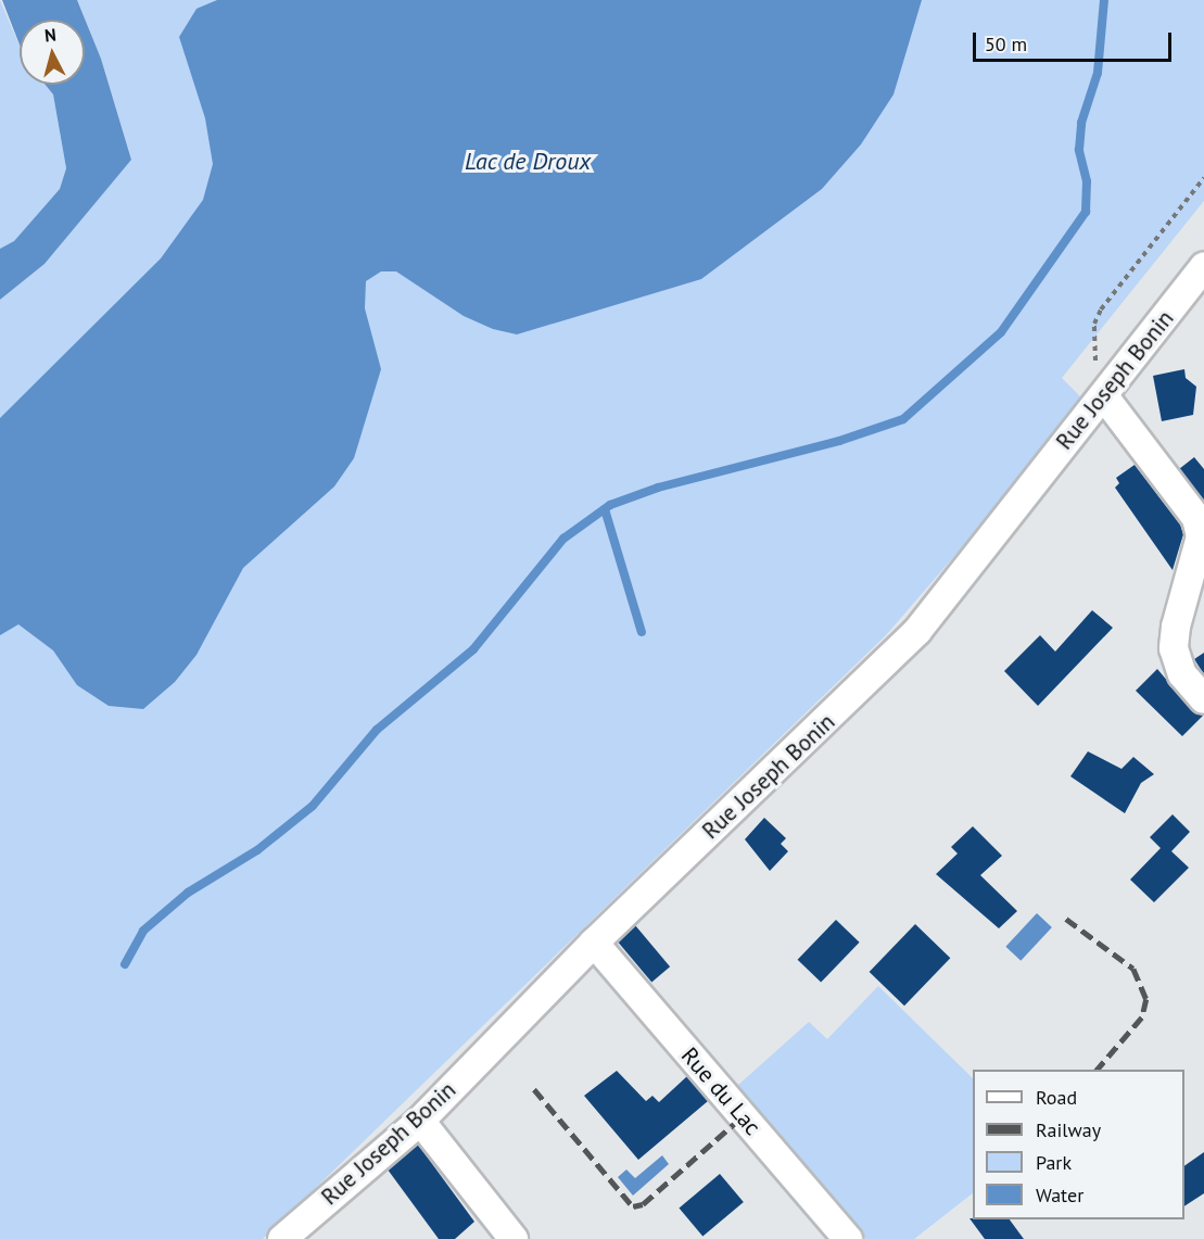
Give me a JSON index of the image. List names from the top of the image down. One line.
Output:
{"streets":{"street":["Rue Joseph Bonin","Rue du Lac"]},"crossings":[["Rue Joseph Bonin","Rue du Lac"]],"water":["Lac de Droux"],"legend":["Road","Railway","Park","Water"],"scale_bar":"50 m","north":"top"}
